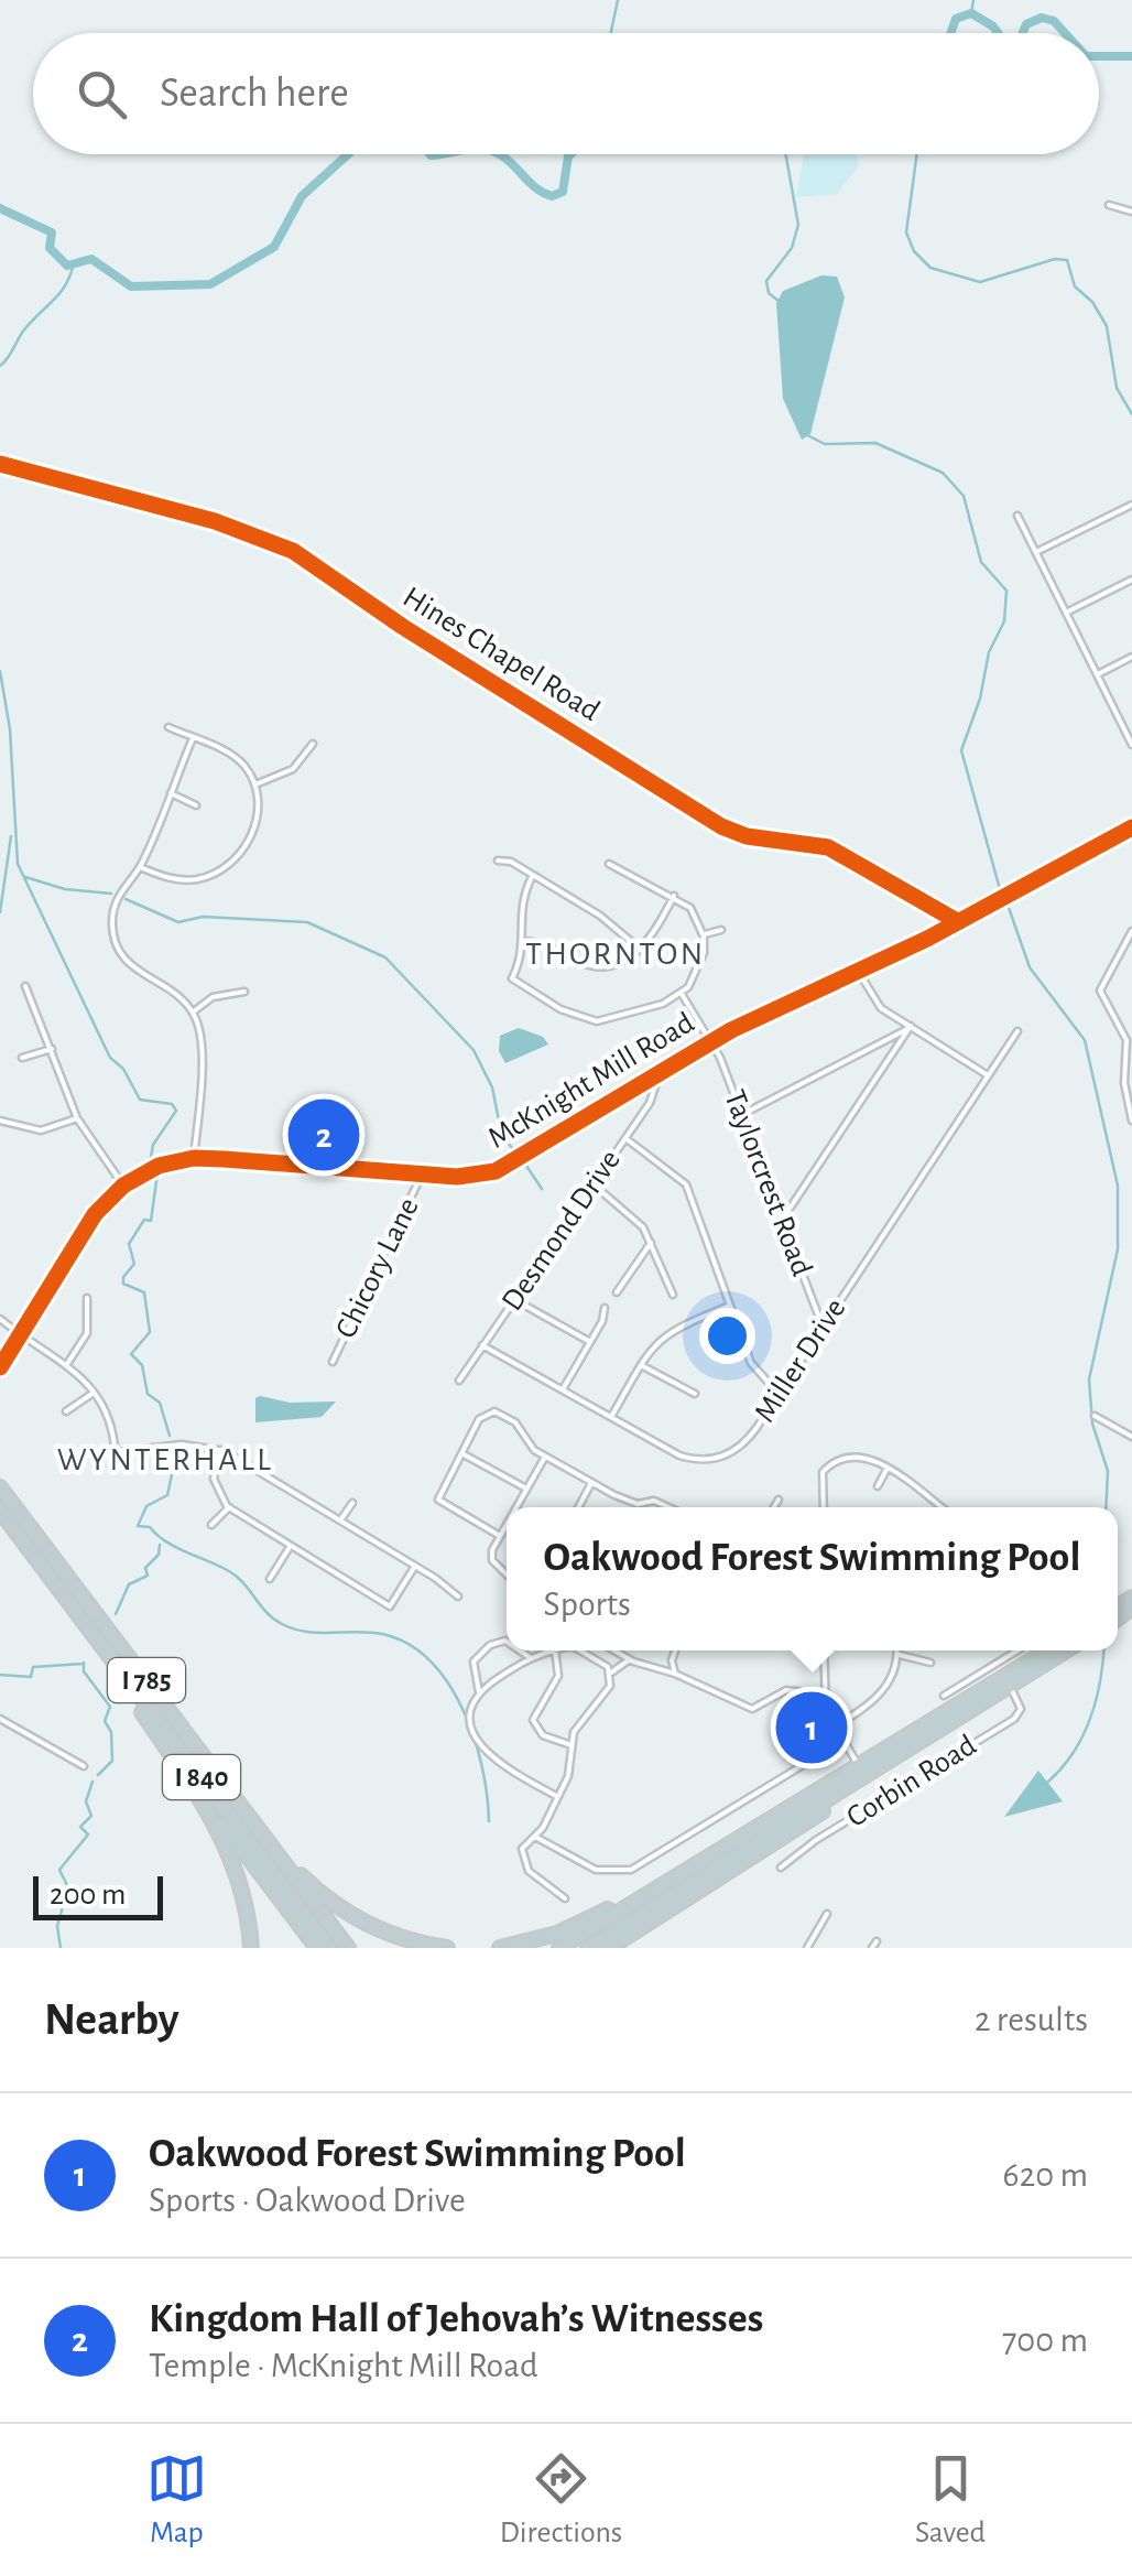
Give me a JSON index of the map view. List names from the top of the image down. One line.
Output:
{"streets":{"highway":["I 785","I 840"],"street":["Hines Chapel Road","McKnight Mill Road","Taylorcrest Road","Desmond Drive","Chicory Lane","Miller Drive","Corbin Road"]},"crossings":[["Hines Chapel Road","McKnight Mill Road"],["McKnight Mill Road","Taylorcrest Road"],["McKnight Mill Road","Desmond Drive"],["McKnight Mill Road","Chicory Lane"],["Taylorcrest Road","Miller Drive"],["Desmond Drive","Miller Drive"]],"districts":["THORNTON","WYNTERHALL"],"scale_bar":"200 m","page":{"search":"Search here","pins":["2","1"],"popup":["Oakwood Forest Swimming Pool","Sports"],"scale":"200 m","heading":["Nearby","2 results"],"list":[{"mark":"1","name":"Oakwood Forest Swimming Pool","note":"Sports · Oakwood Drive","value":"620 m"},{"mark":"2","name":"Kingdom Hall of Jehovah’s Witnesses","note":"Temple · McKnight Mill Road","value":"700 m"}],"nav":["Map","Directions","Saved"]}}
